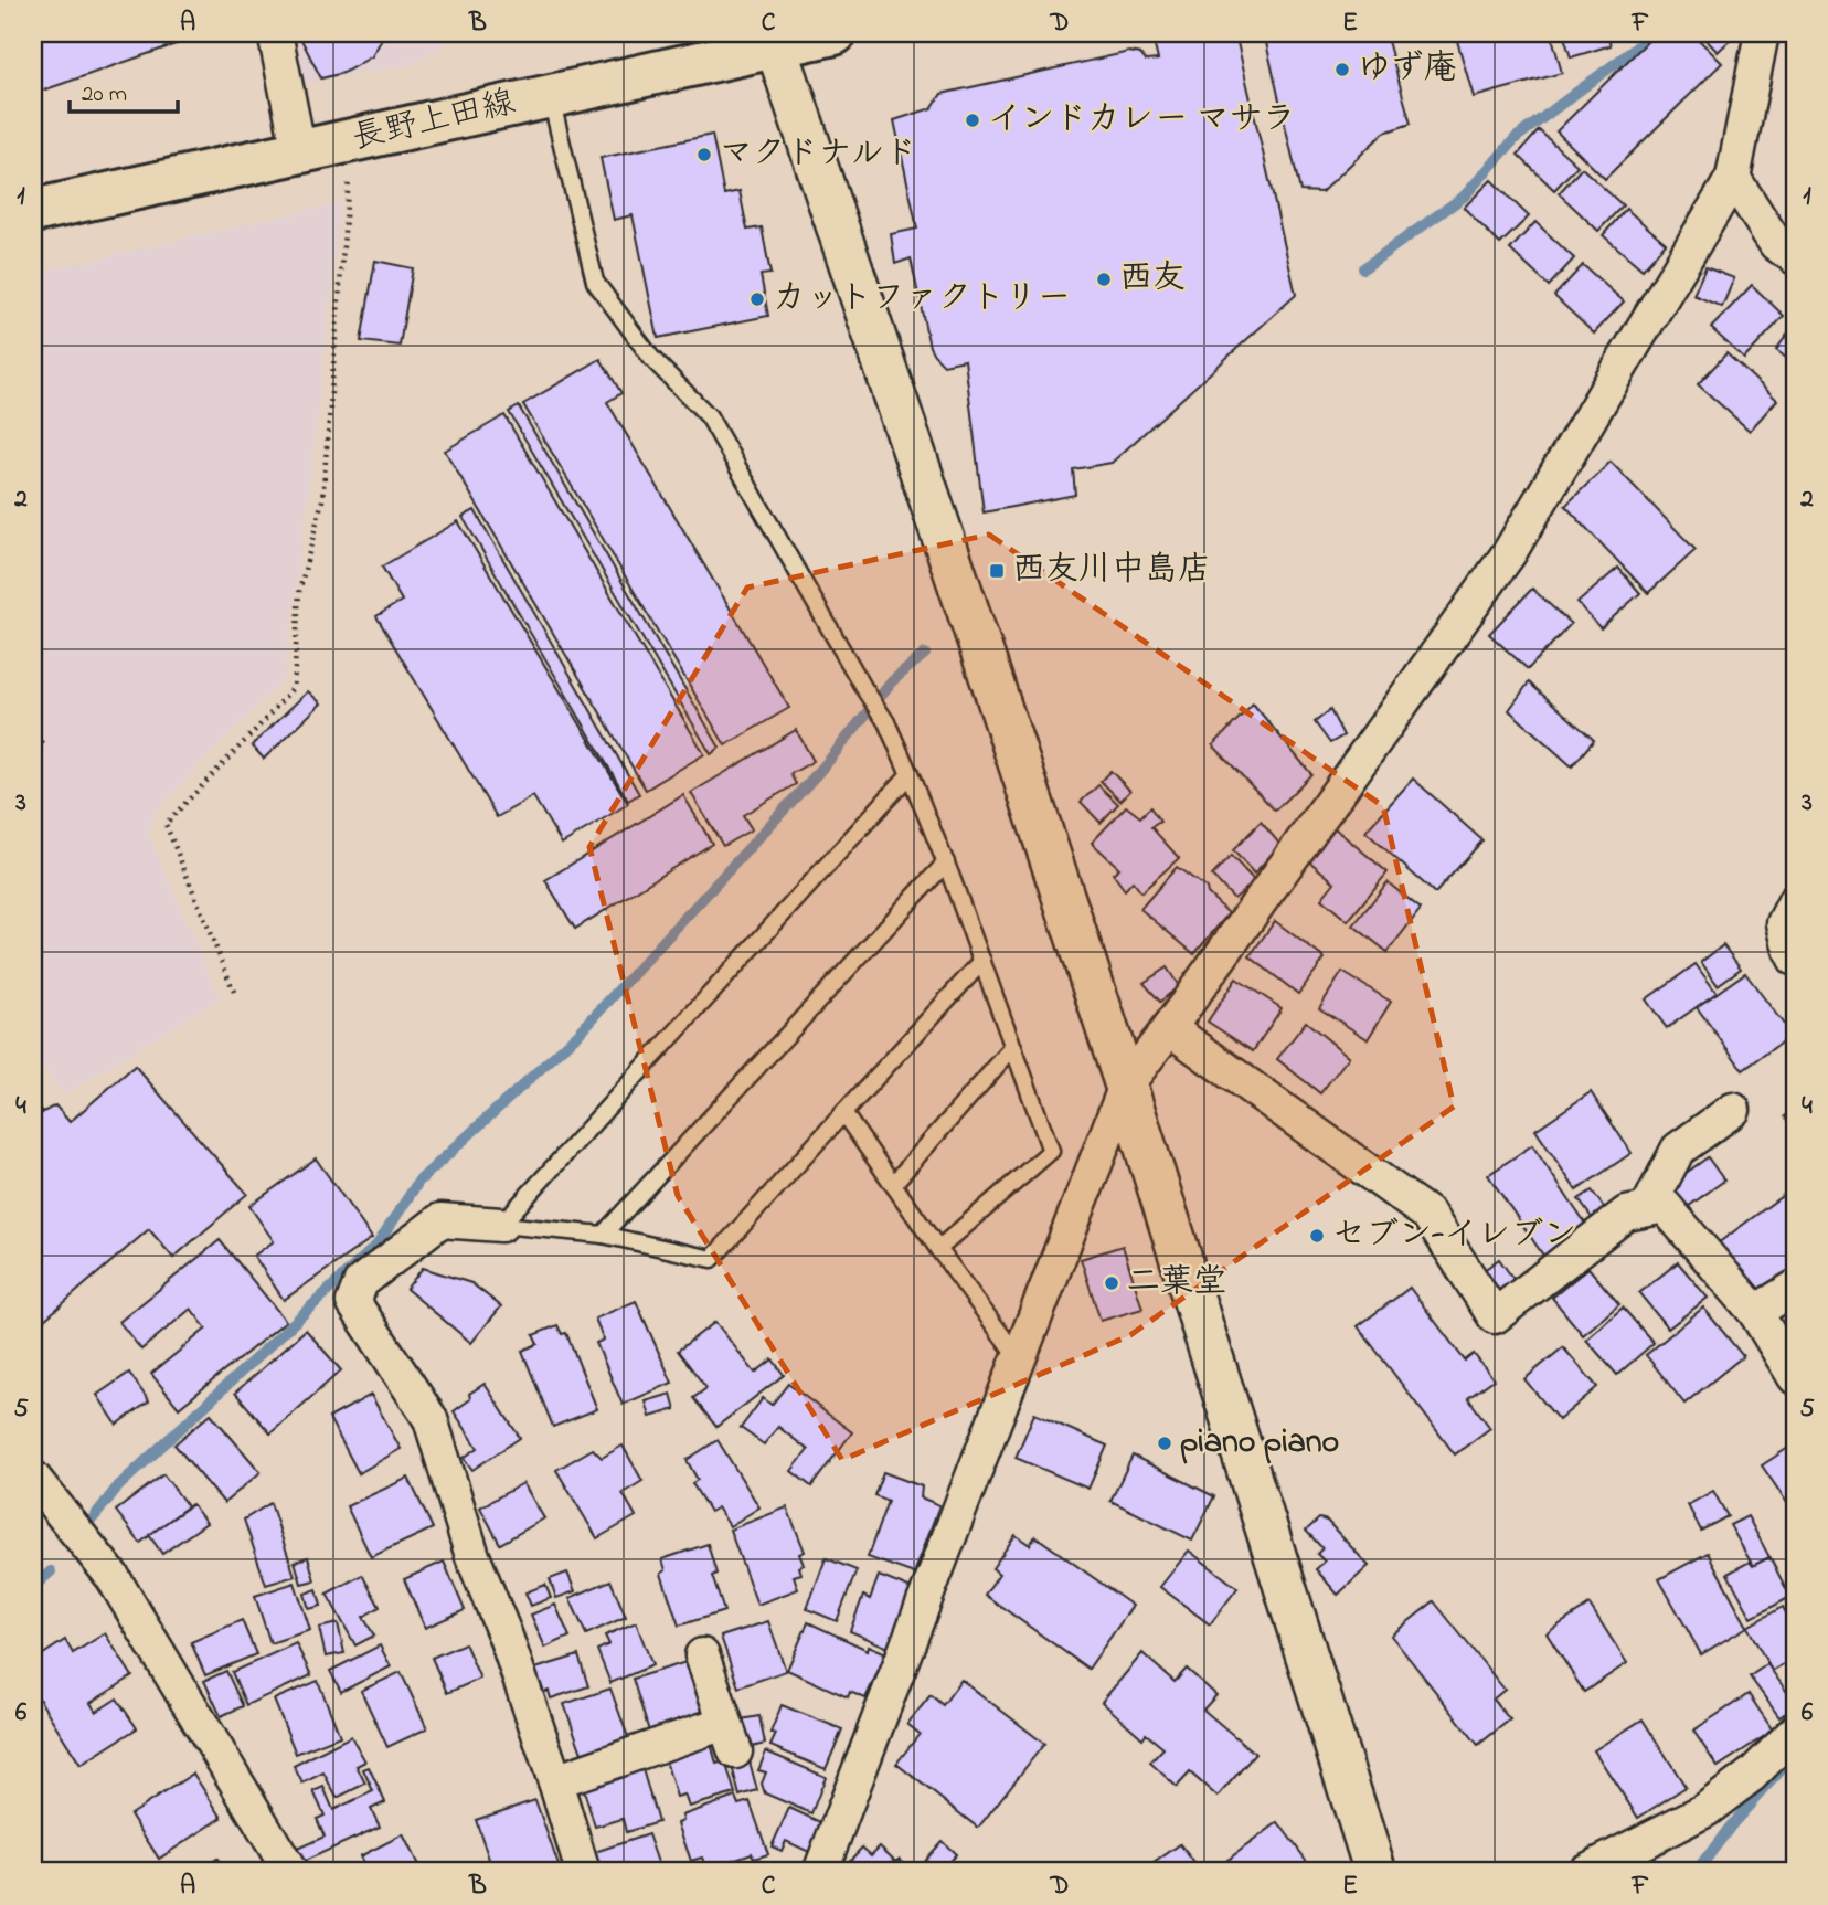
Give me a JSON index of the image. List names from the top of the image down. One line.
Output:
{"streets":{"main road":["長野上田線"]},"places":{"other":["ゆず庵","インドカレー マサラ","マクドナルド","西友","カットファクトリー","セブン-イレブン","二葉堂","piano piano"],"transit":["西友川中島店"]},"scale_bar":"20 m","grid":{"columns":["A","B","C","D","E","F"],"rows":["1","2","3","4","5","6"]}}
